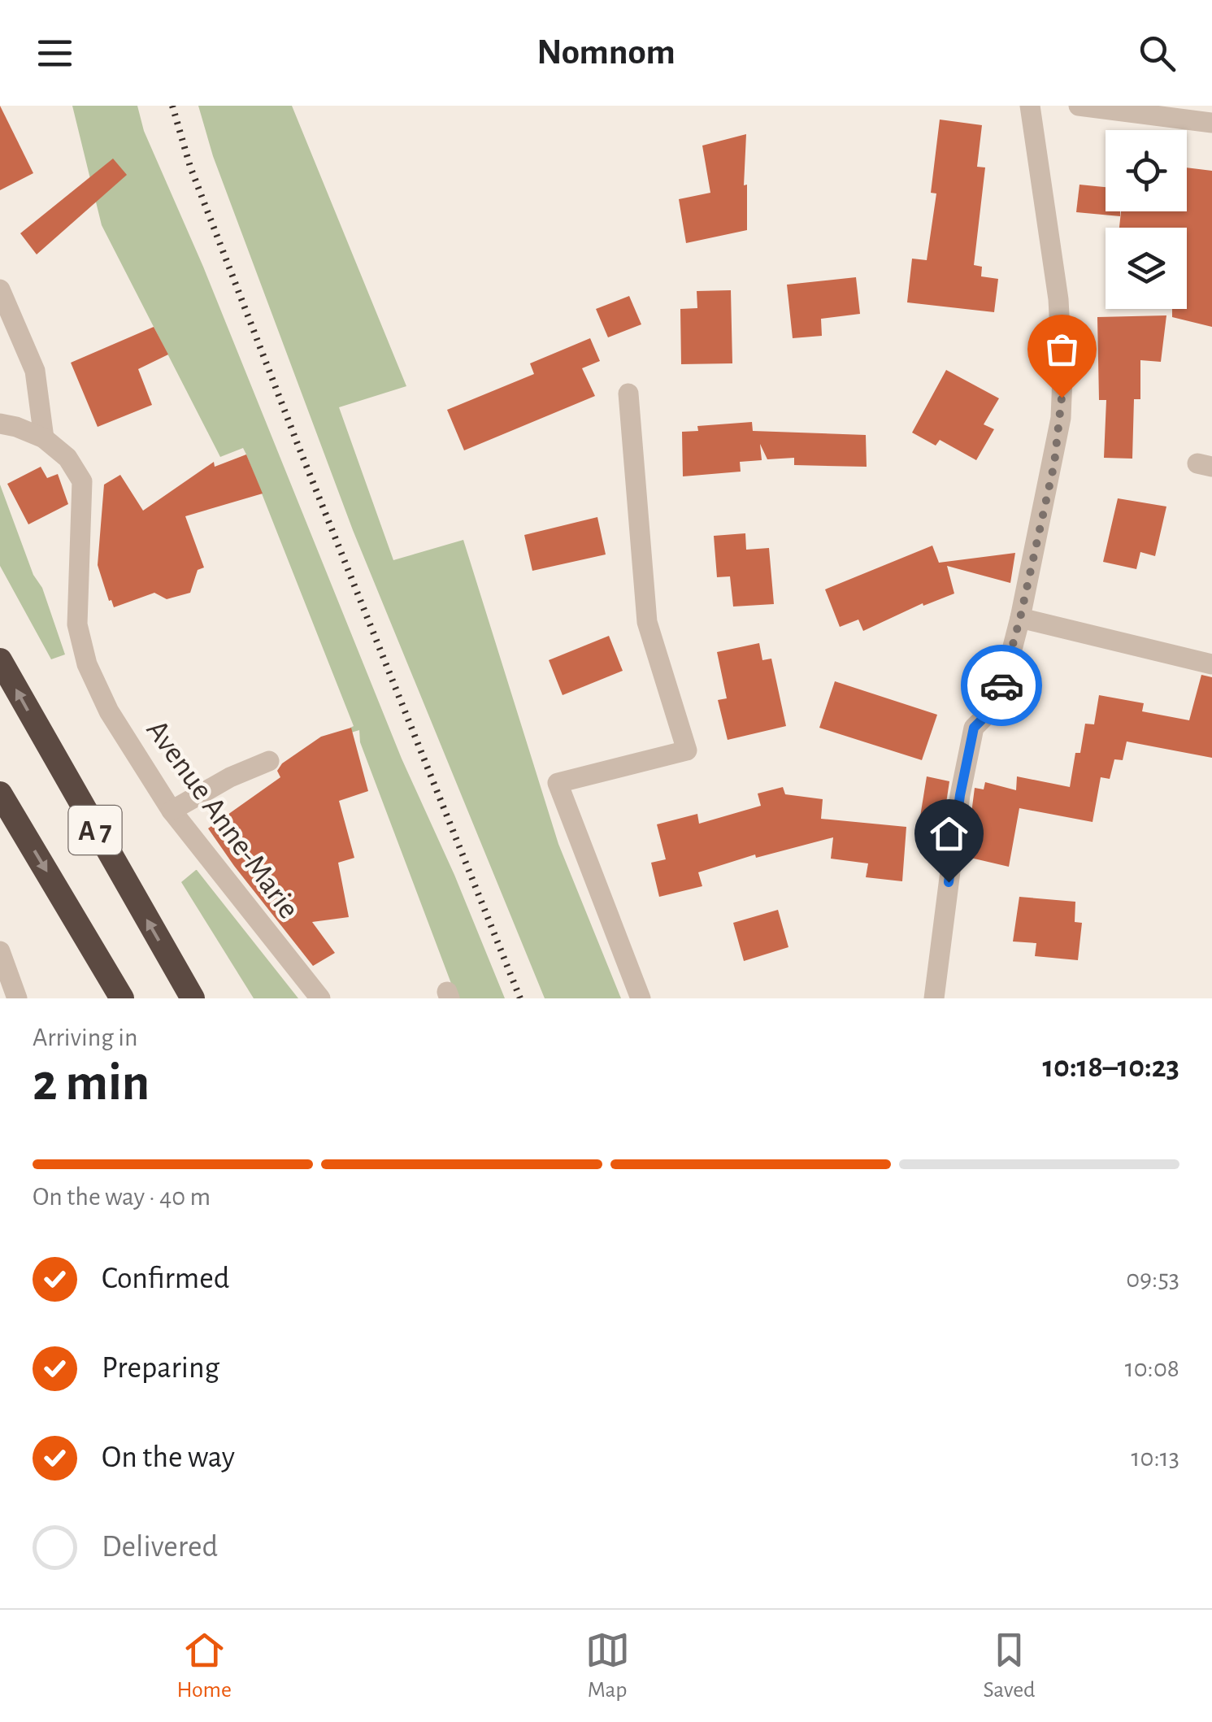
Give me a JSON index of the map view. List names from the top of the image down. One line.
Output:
{"streets":{"highway":["A 7"],"street":["Avenue Anne-Marie"]},"page":{"header":"Nomnom","heading":["2 min","Arriving in","10:18–10:23"],"bar":"On the way · 40 m","list":[["Confirmed","09:53"],["Preparing","10:08"],["On the way","10:13"],"Delivered"],"tabs":["Home","Map","Saved"]}}
